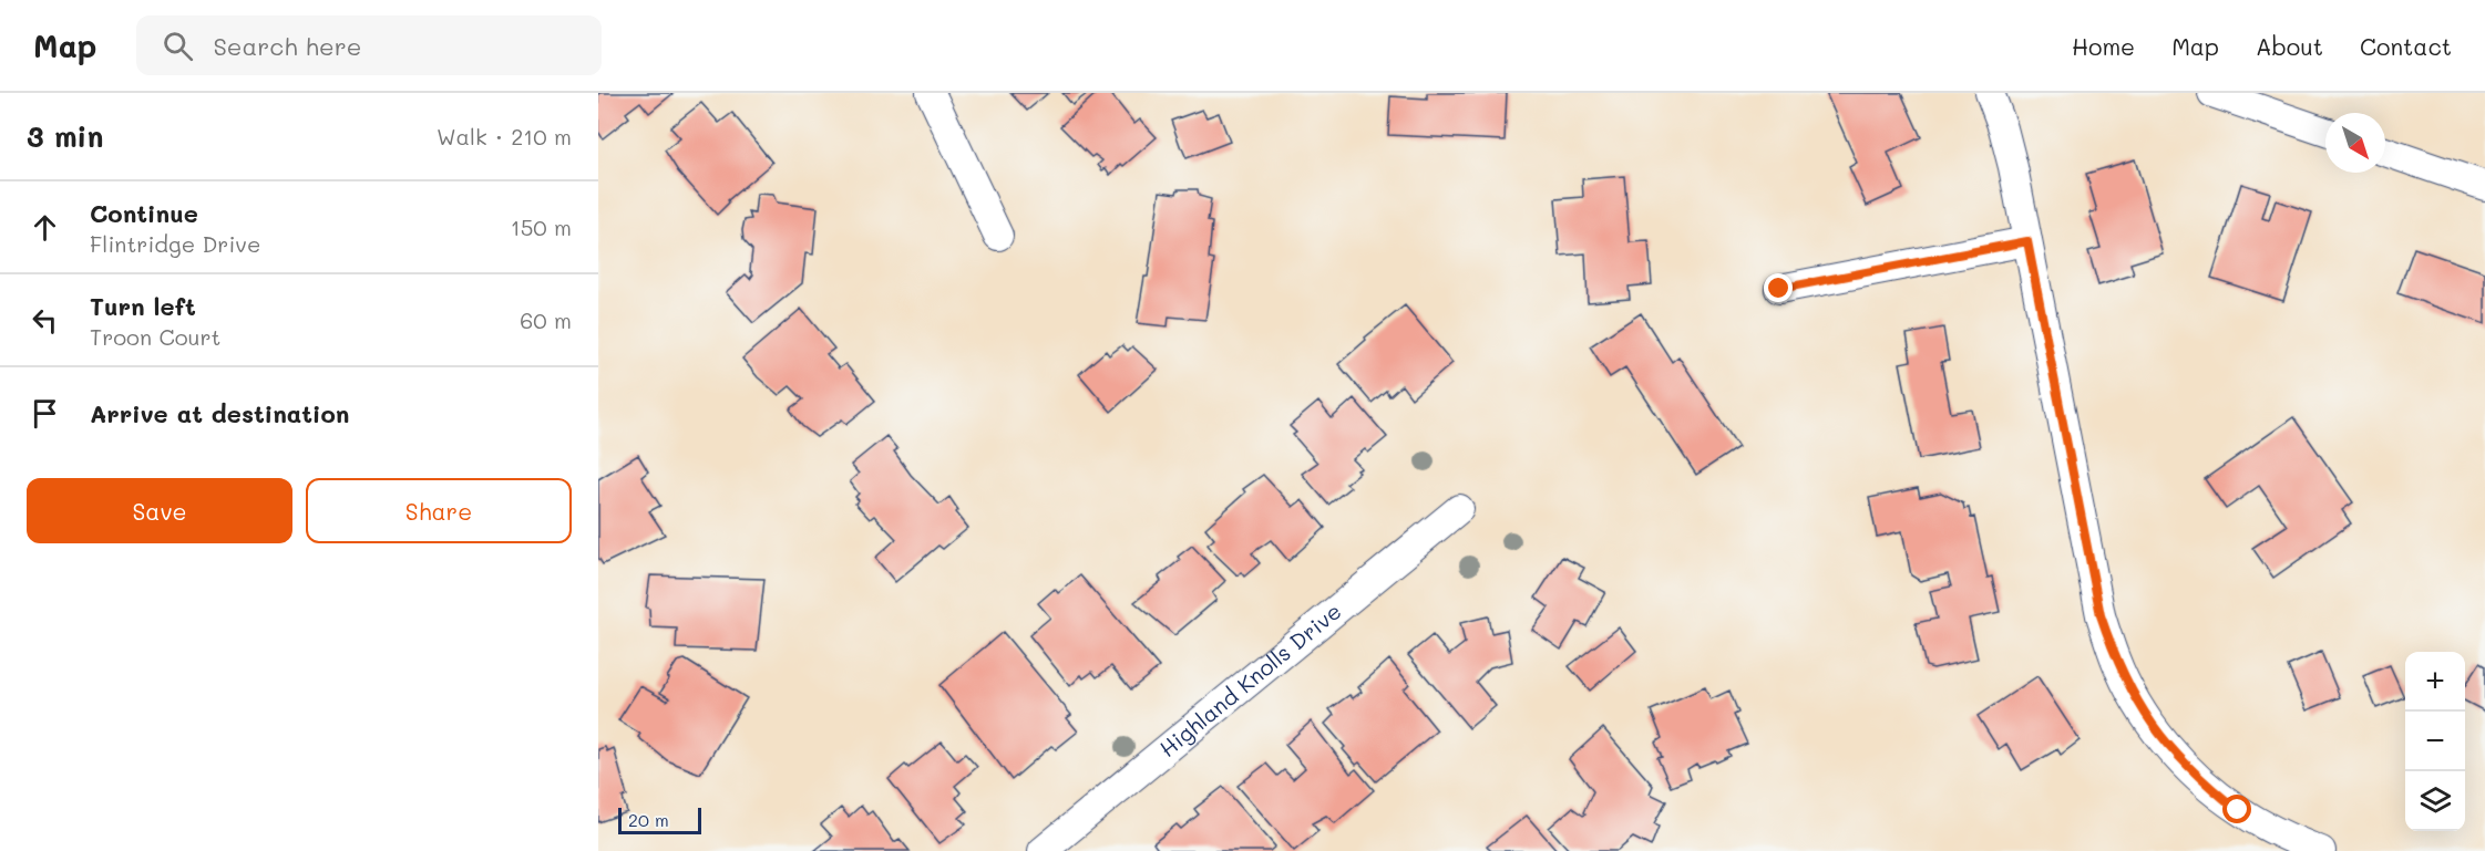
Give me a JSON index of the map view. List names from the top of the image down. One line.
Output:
{"streets":{"street":["Highland Knolls Drive"]},"scale_bar":"20 m","north":"bottom right","page":{"header":"Map","search":"Search here","nav":["Home","Map","About","Contact"],"heading":["3 min","Walk · 210 m"],"list":[["Continue","Flintridge Drive","150 m"],["Turn left","Troon Court","60 m"],"Arrive at destination"],"buttons":["Save","Share"],"map_buttons":["+","−"],"scale":"20 m"}}
